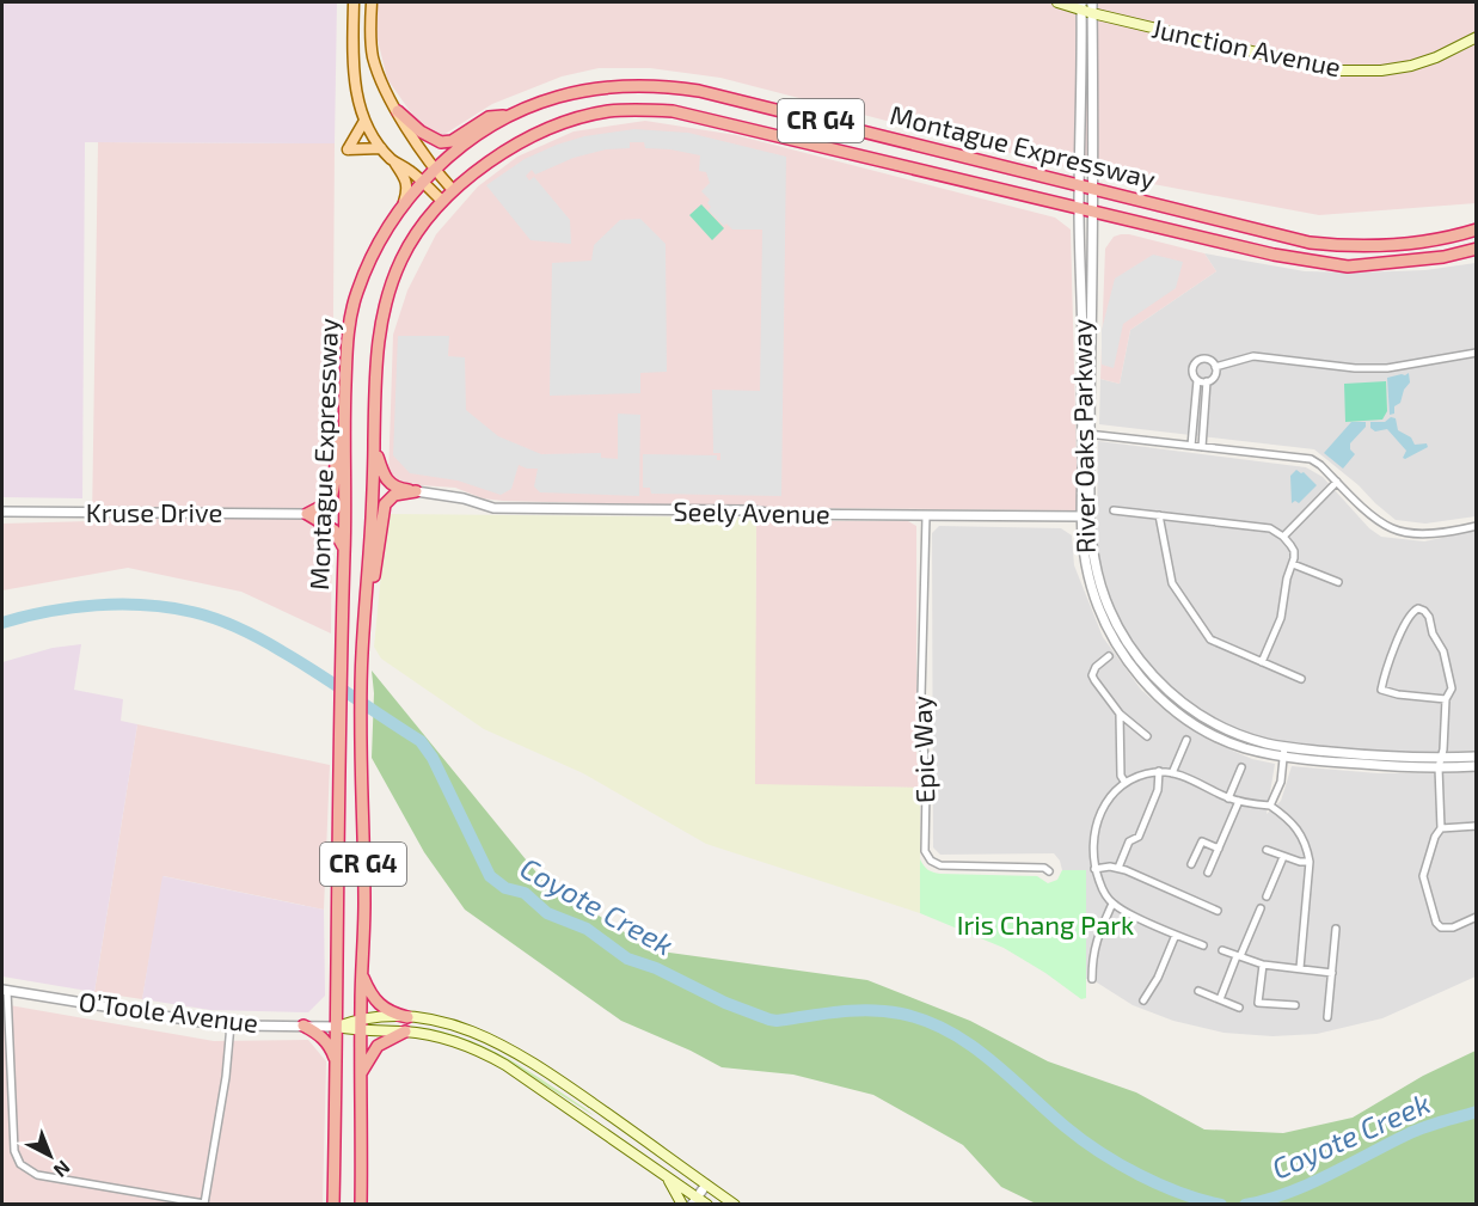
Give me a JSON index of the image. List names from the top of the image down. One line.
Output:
{"streets":{"highway":["CR G4","Montague Expressway"],"main road":["Junction Avenue"],"street":["River Oaks Parkway","Kruse Drive","Seely Avenue","Epic Way","O’Toole Avenue"]},"crossings":[["Junction Avenue","River Oaks Parkway"],["Montague Expressway","River Oaks Parkway"],["Montague Expressway","O’Toole Avenue"],["River Oaks Parkway","Seely Avenue"],["Seely Avenue","Epic Way"]],"water":["Coyote Creek"],"parks":["Iris Chang Park"],"north":"bottom right"}
